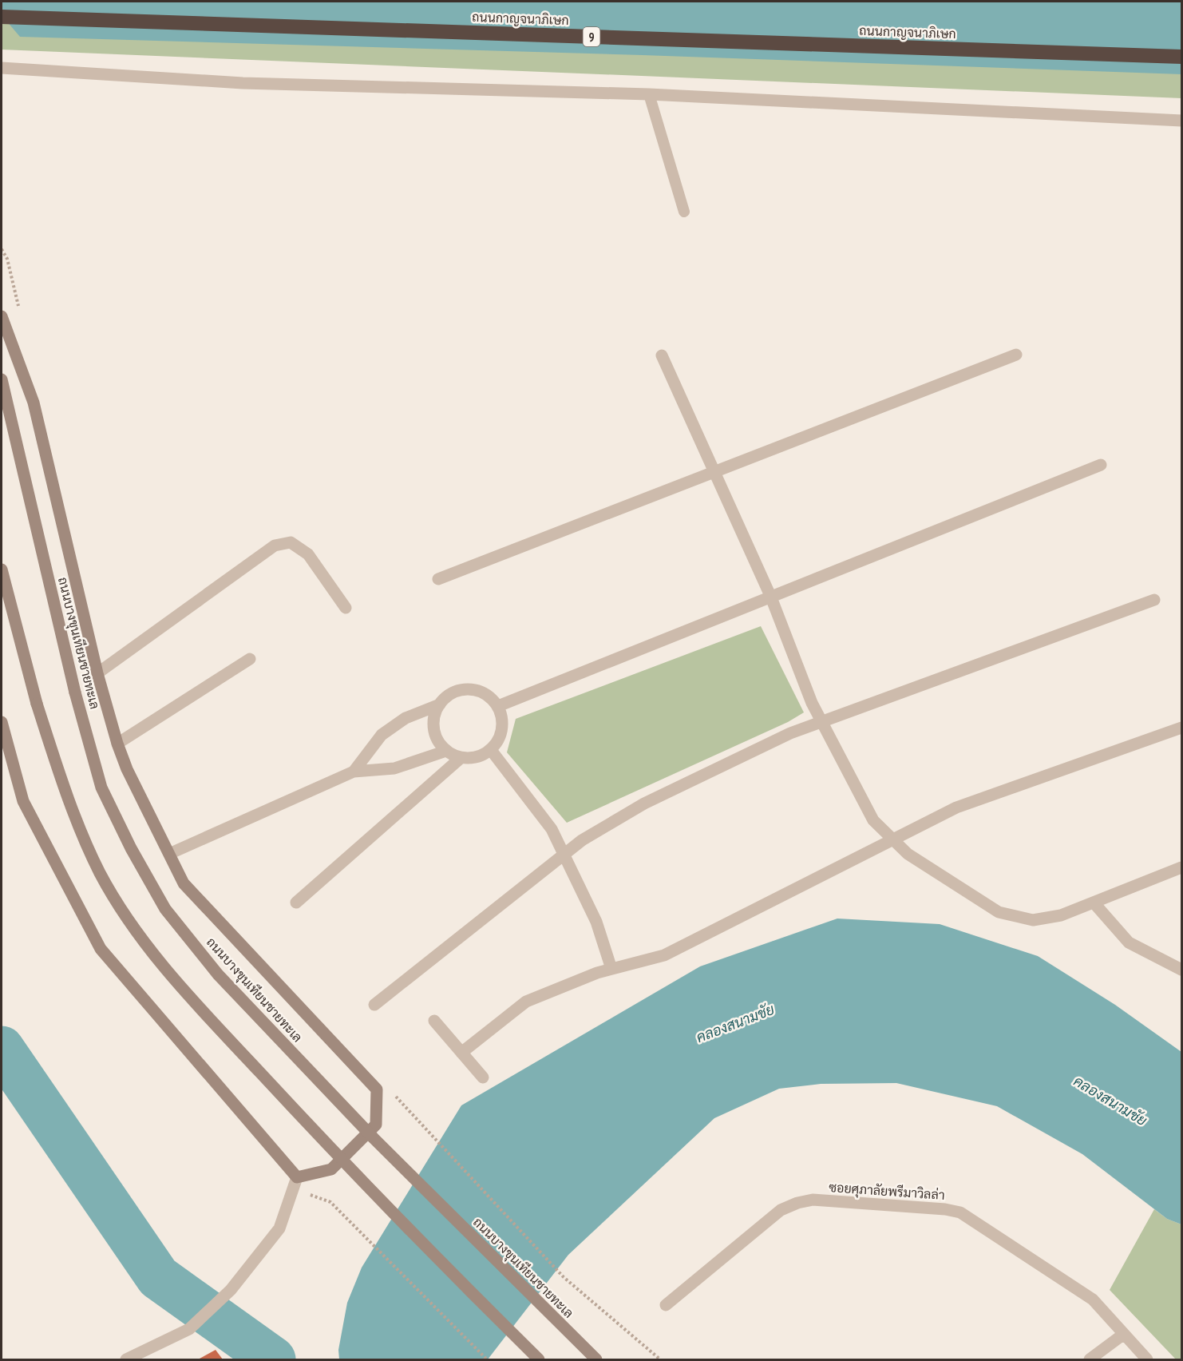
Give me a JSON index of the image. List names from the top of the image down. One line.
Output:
{"streets":{"highway":["ถนนกาญจนาภิเษก","9"],"main road":["ถนนบางขุนเทียนชายทะเล"],"street":["ซอยศุภาลัยพรีมาวิลล่า"]},"water":["คลองสนามชัย"]}
